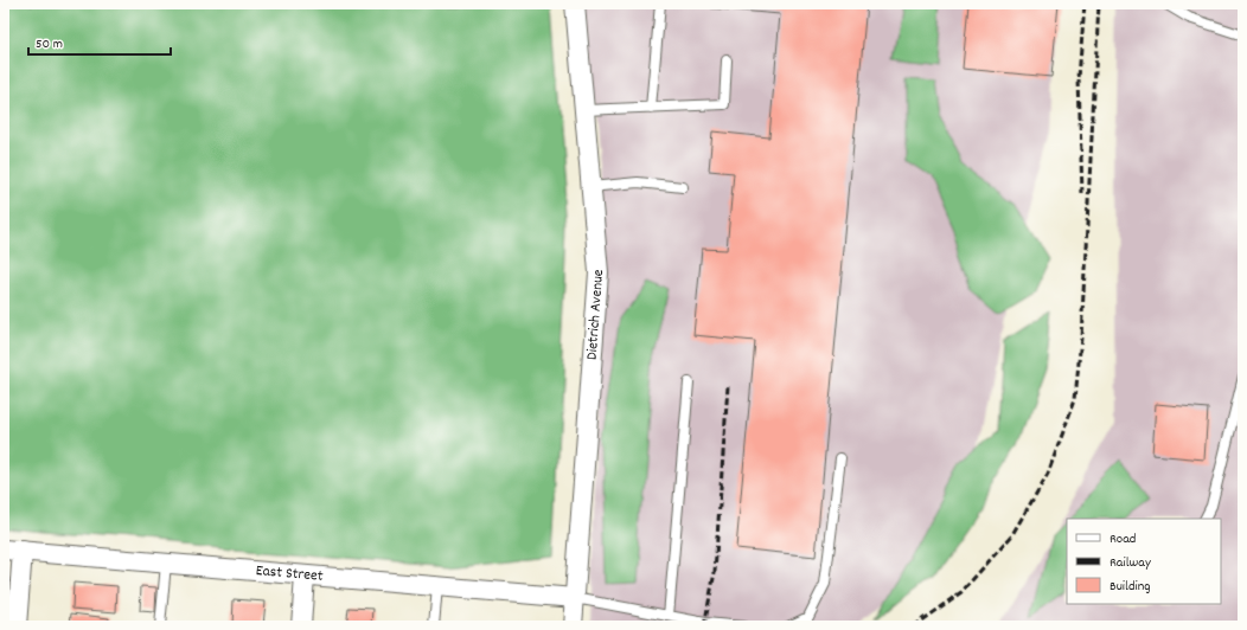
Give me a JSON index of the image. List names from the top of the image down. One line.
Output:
{"streets":{"street":["Dietrich Avenue","East Street"]},"crossings":[["Dietrich Avenue","East Street"]],"legend":["Road","Railway","Building"],"scale_bar":"50 m"}
